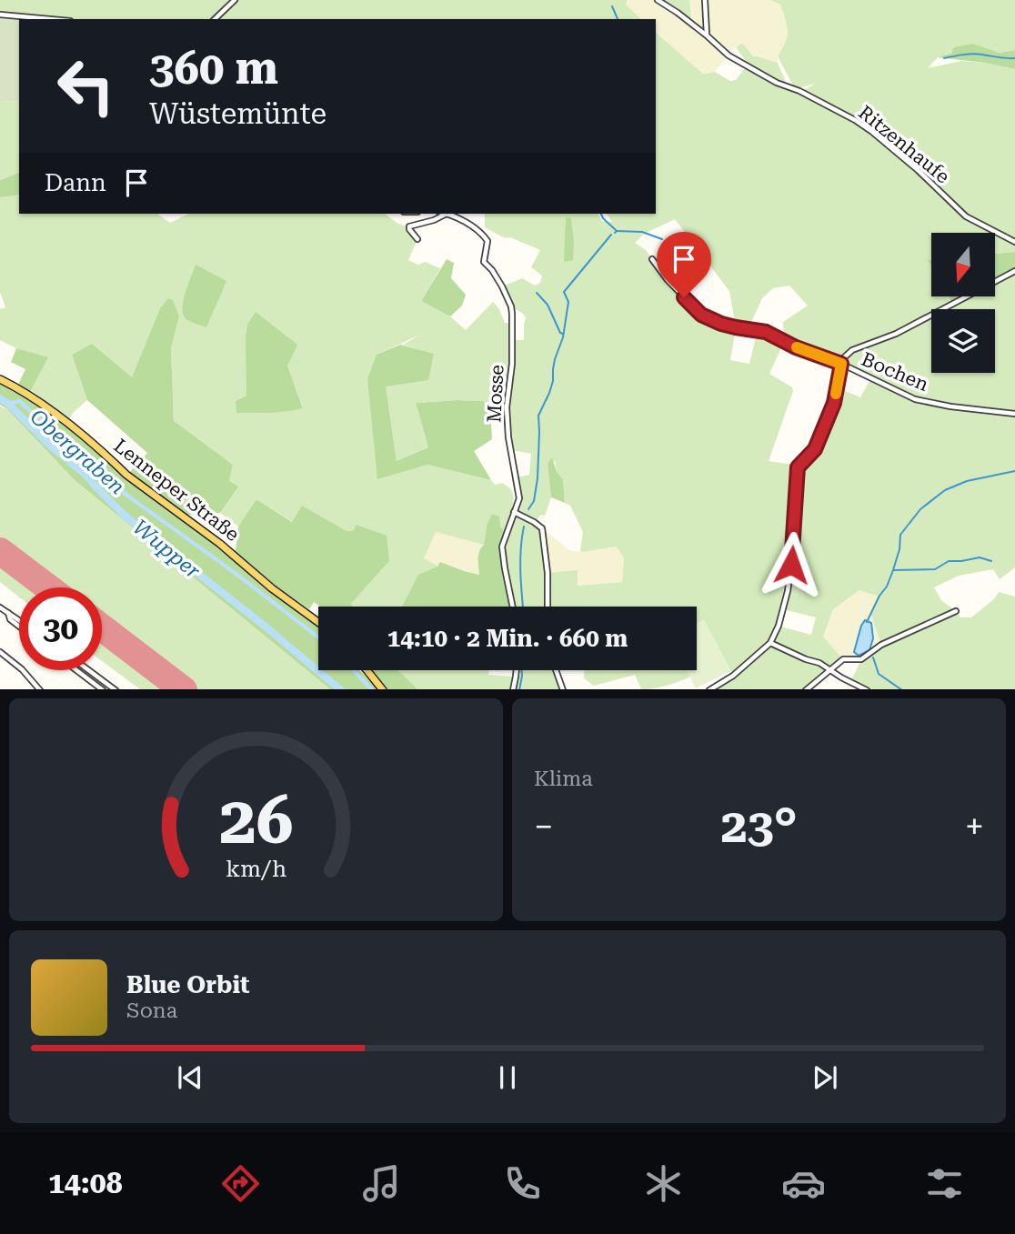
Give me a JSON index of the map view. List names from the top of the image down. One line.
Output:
{"streets":{"main road":["Lenneper Straße"],"street":["Ritzenhaufe","Bochen","Mosse"]},"water":["Obergraben","Wupper"],"north":"bottom","page":{"turn":["360 m","Wüstemünte"],"then":"Dann","limit":"30","trip":"14:10 · 2 Min. · 660 m","tile":"Klima","heat":["−","23°","+"],"song":["Blue Orbit","Sona"],"tabs":"14:08","gauge":["26","km/h"]}}
